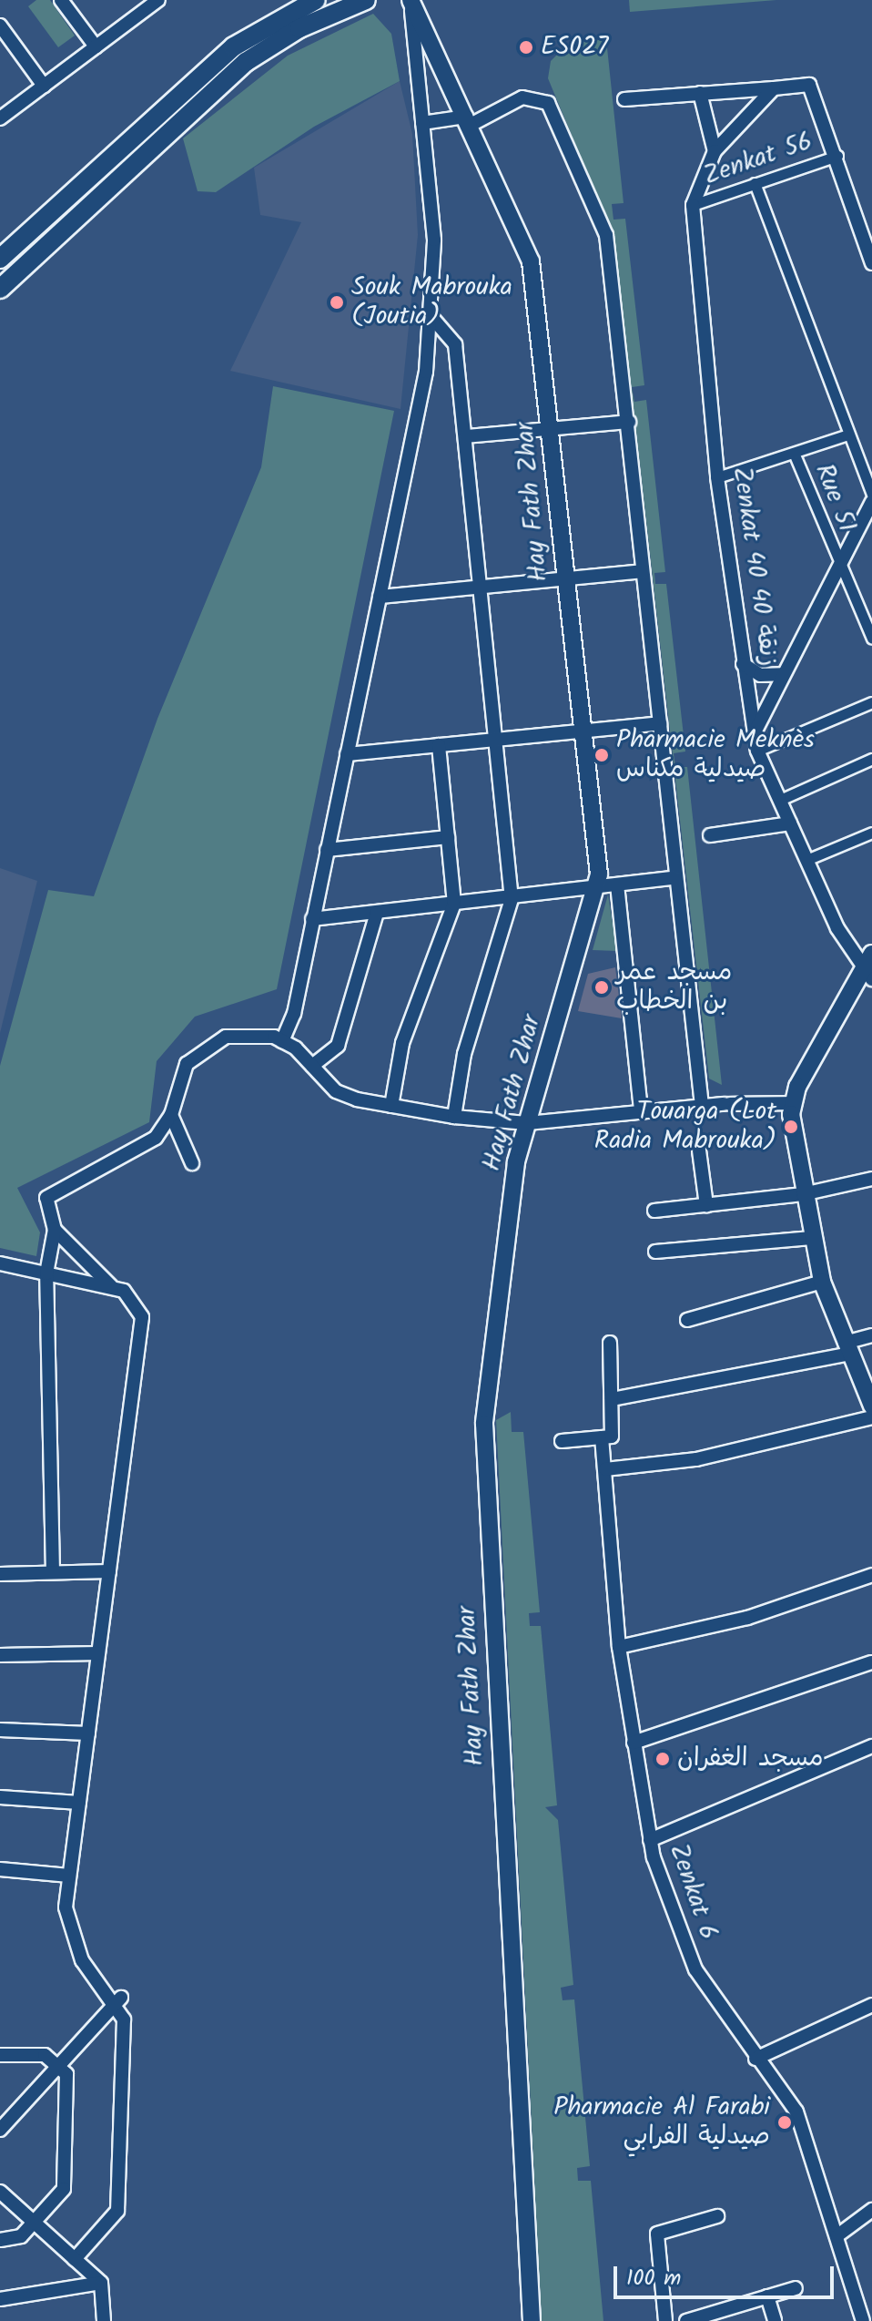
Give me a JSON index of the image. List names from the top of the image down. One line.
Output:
{"streets":{"street":["Zenkat 56","Rue 51","Hay Fath Zhar","Zenkat 40 زنقة 40","Zenkat 6"]},"crossings":[["Zenkat 56","Zenkat 40 زنقة 40"]],"places":["ES027","Souk Mabrouka (Joutia)","Pharmacie Meknès صيدلية مكناس","مسجد عمر بن الخطاب","Touarga (Lot Radia Mabrouka)","مسجد الغفران","Pharmacie Al Farabi صيدلية الفرابي"],"scale_bar":"100 m"}
